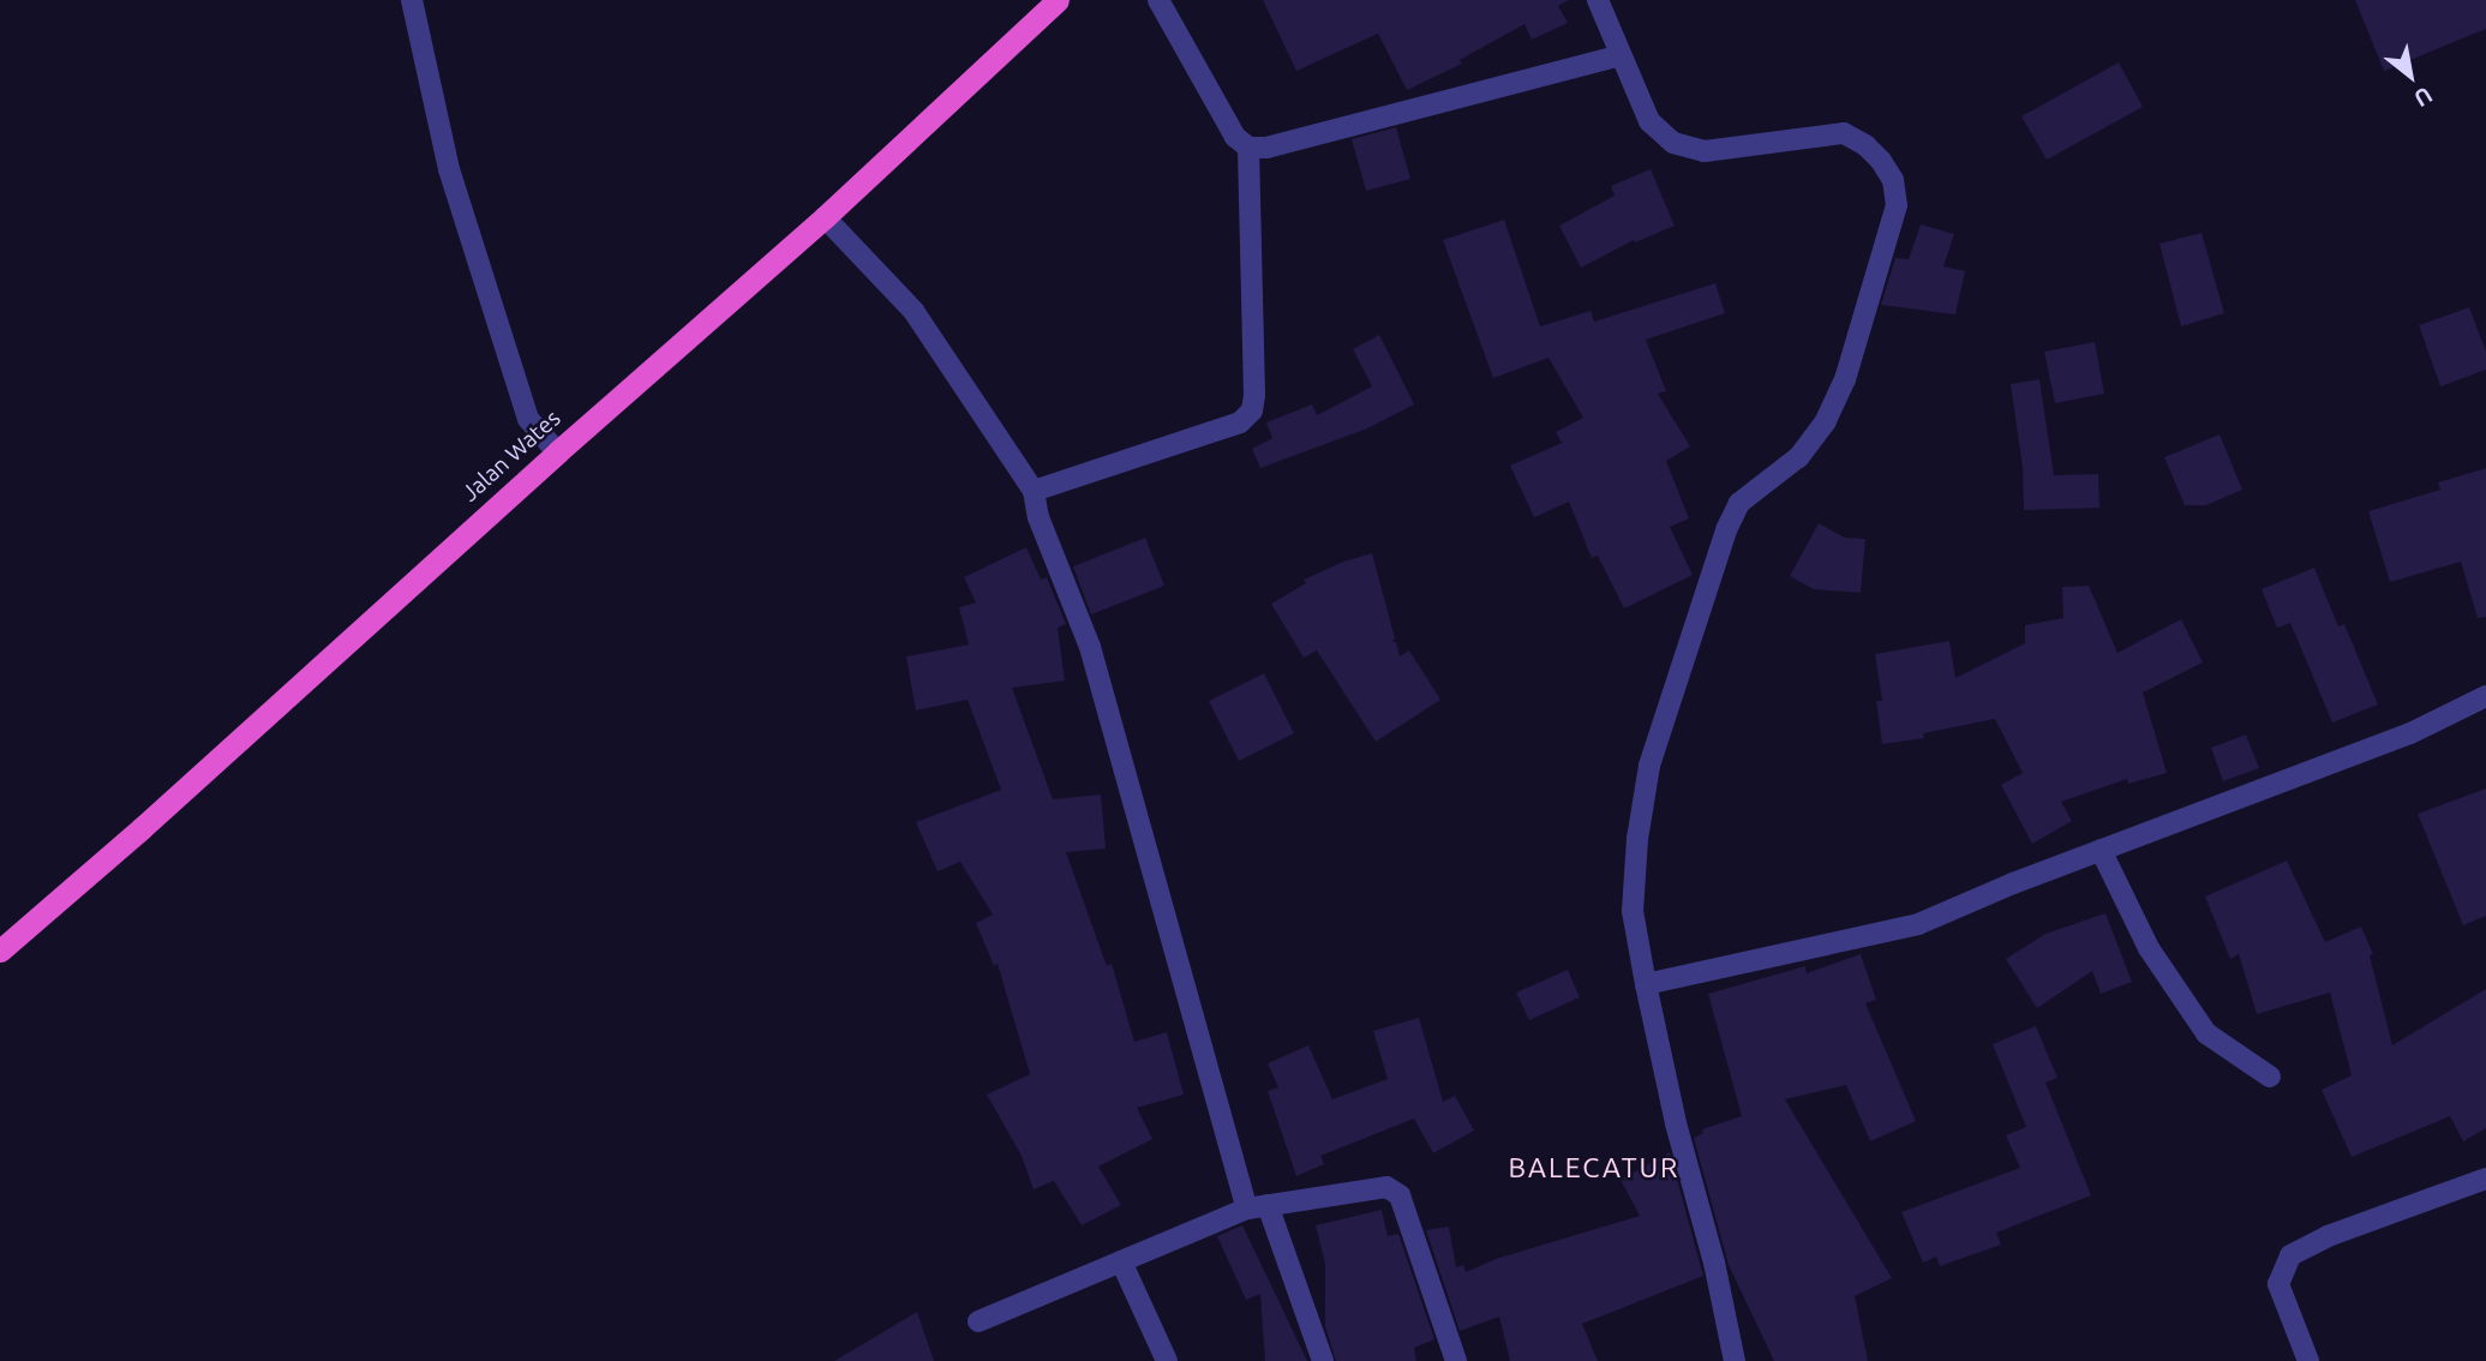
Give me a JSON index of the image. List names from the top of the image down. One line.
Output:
{"streets":{"highway":["Jalan Wates"]},"districts":["BALECATUR"],"north":"bottom right"}
